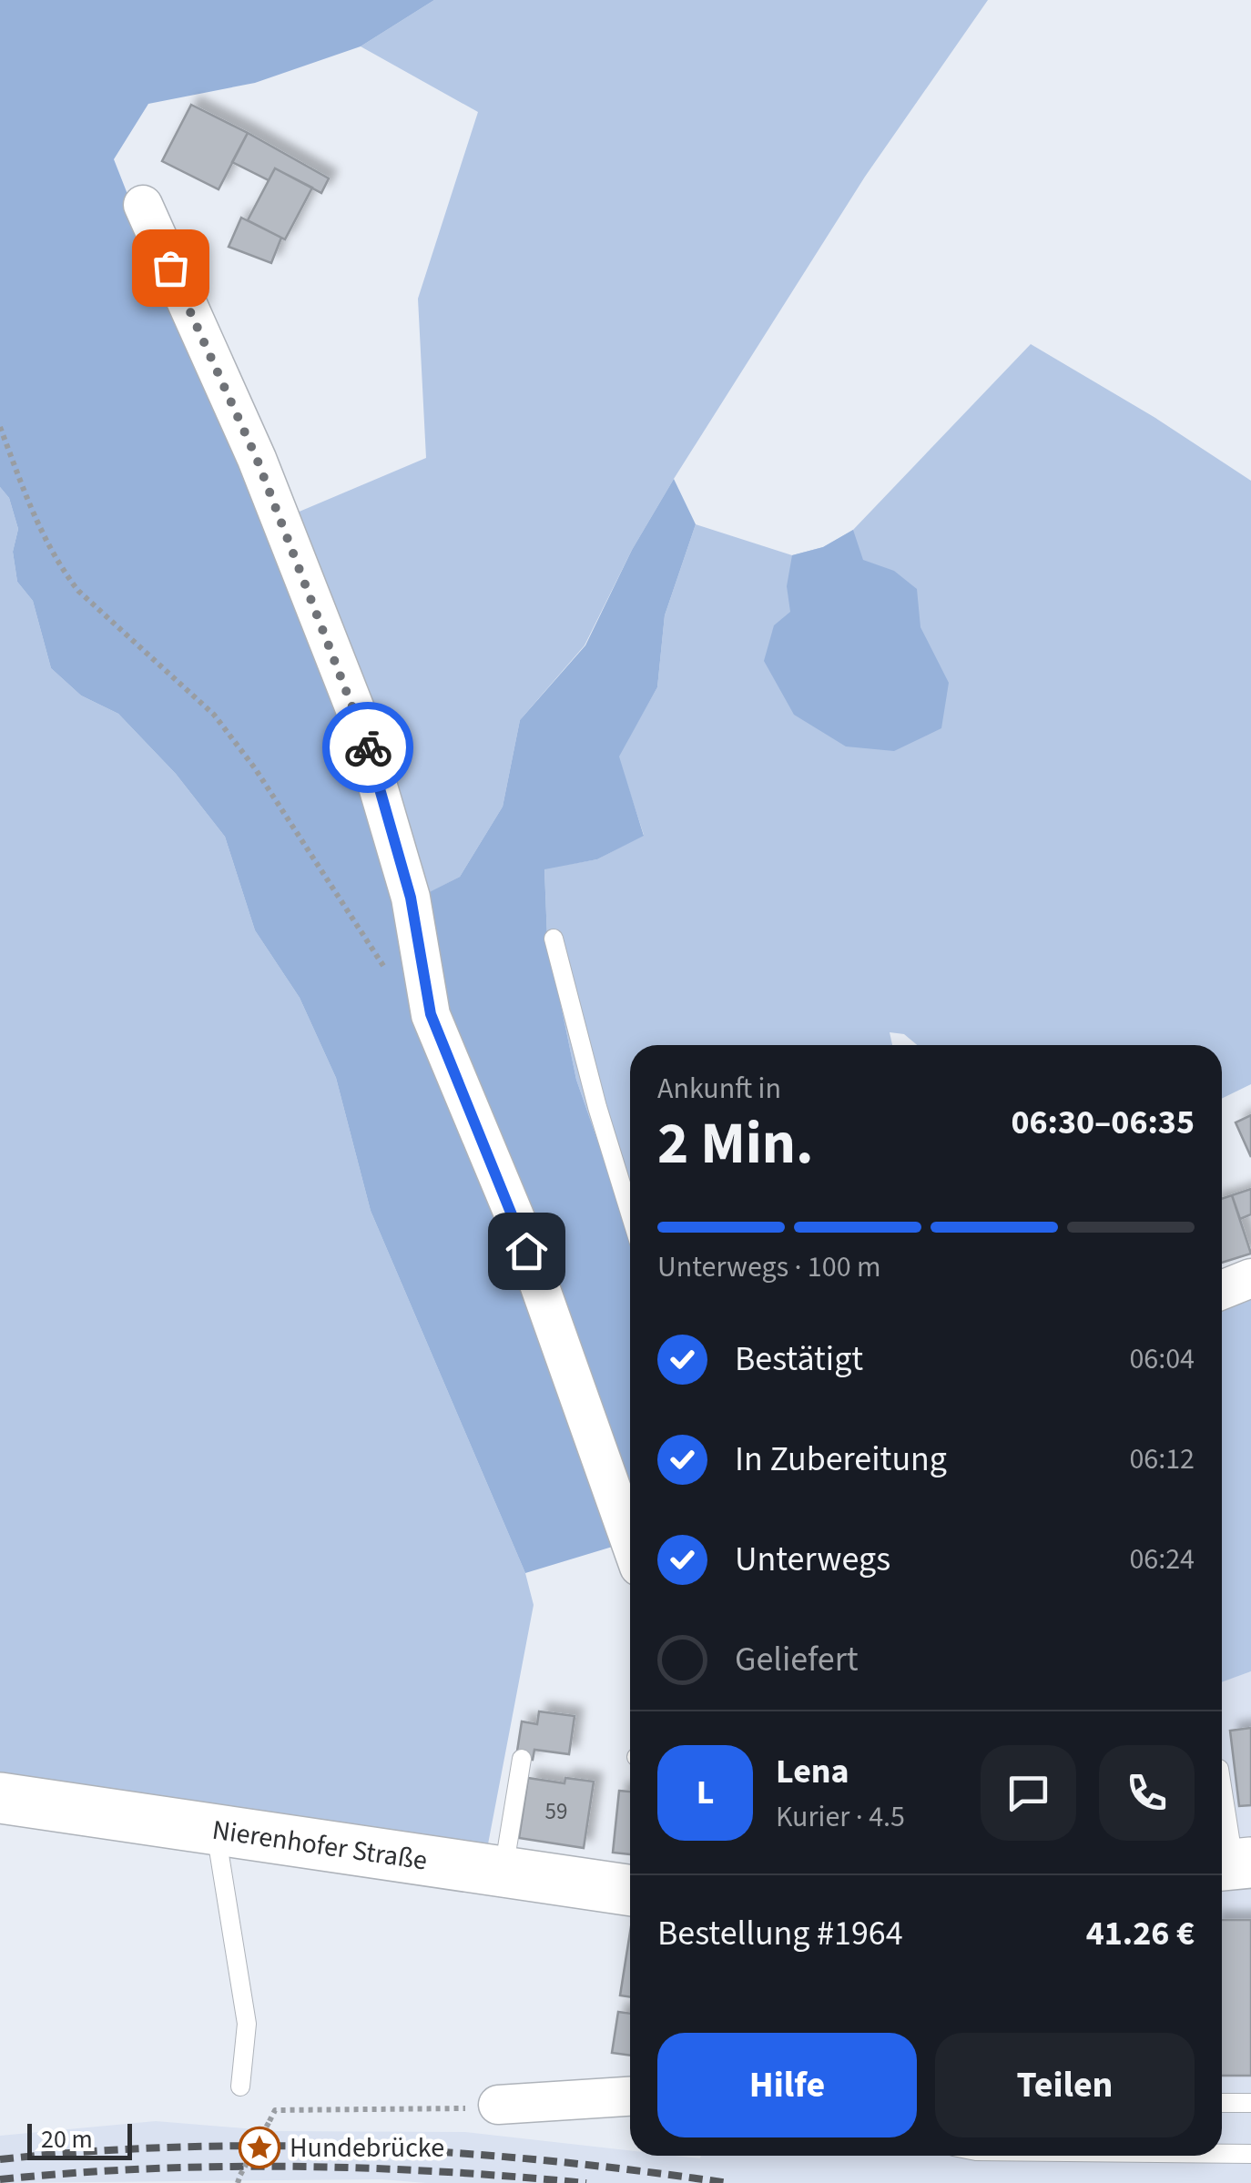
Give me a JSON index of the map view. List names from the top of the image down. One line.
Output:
{"streets":{"main road":["Nierenhofer Straße"]},"places":{"place":["Hundebrücke"]},"house_numbers":["59"],"scale_bar":"20 m","page":{"heading":["2 Min.","Ankunft in","06:30–06:35"],"panel":["Lena","Kurier · 4.5","Bestellung #1964","41.26 €"],"bar":"Unterwegs · 100 m","list":[["Bestätigt","06:04"],["In Zubereitung","06:12"],["Unterwegs","06:24"],"Geliefert"],"round":"L","buttons":["Hilfe","Teilen"],"scale":"20 m"}}
